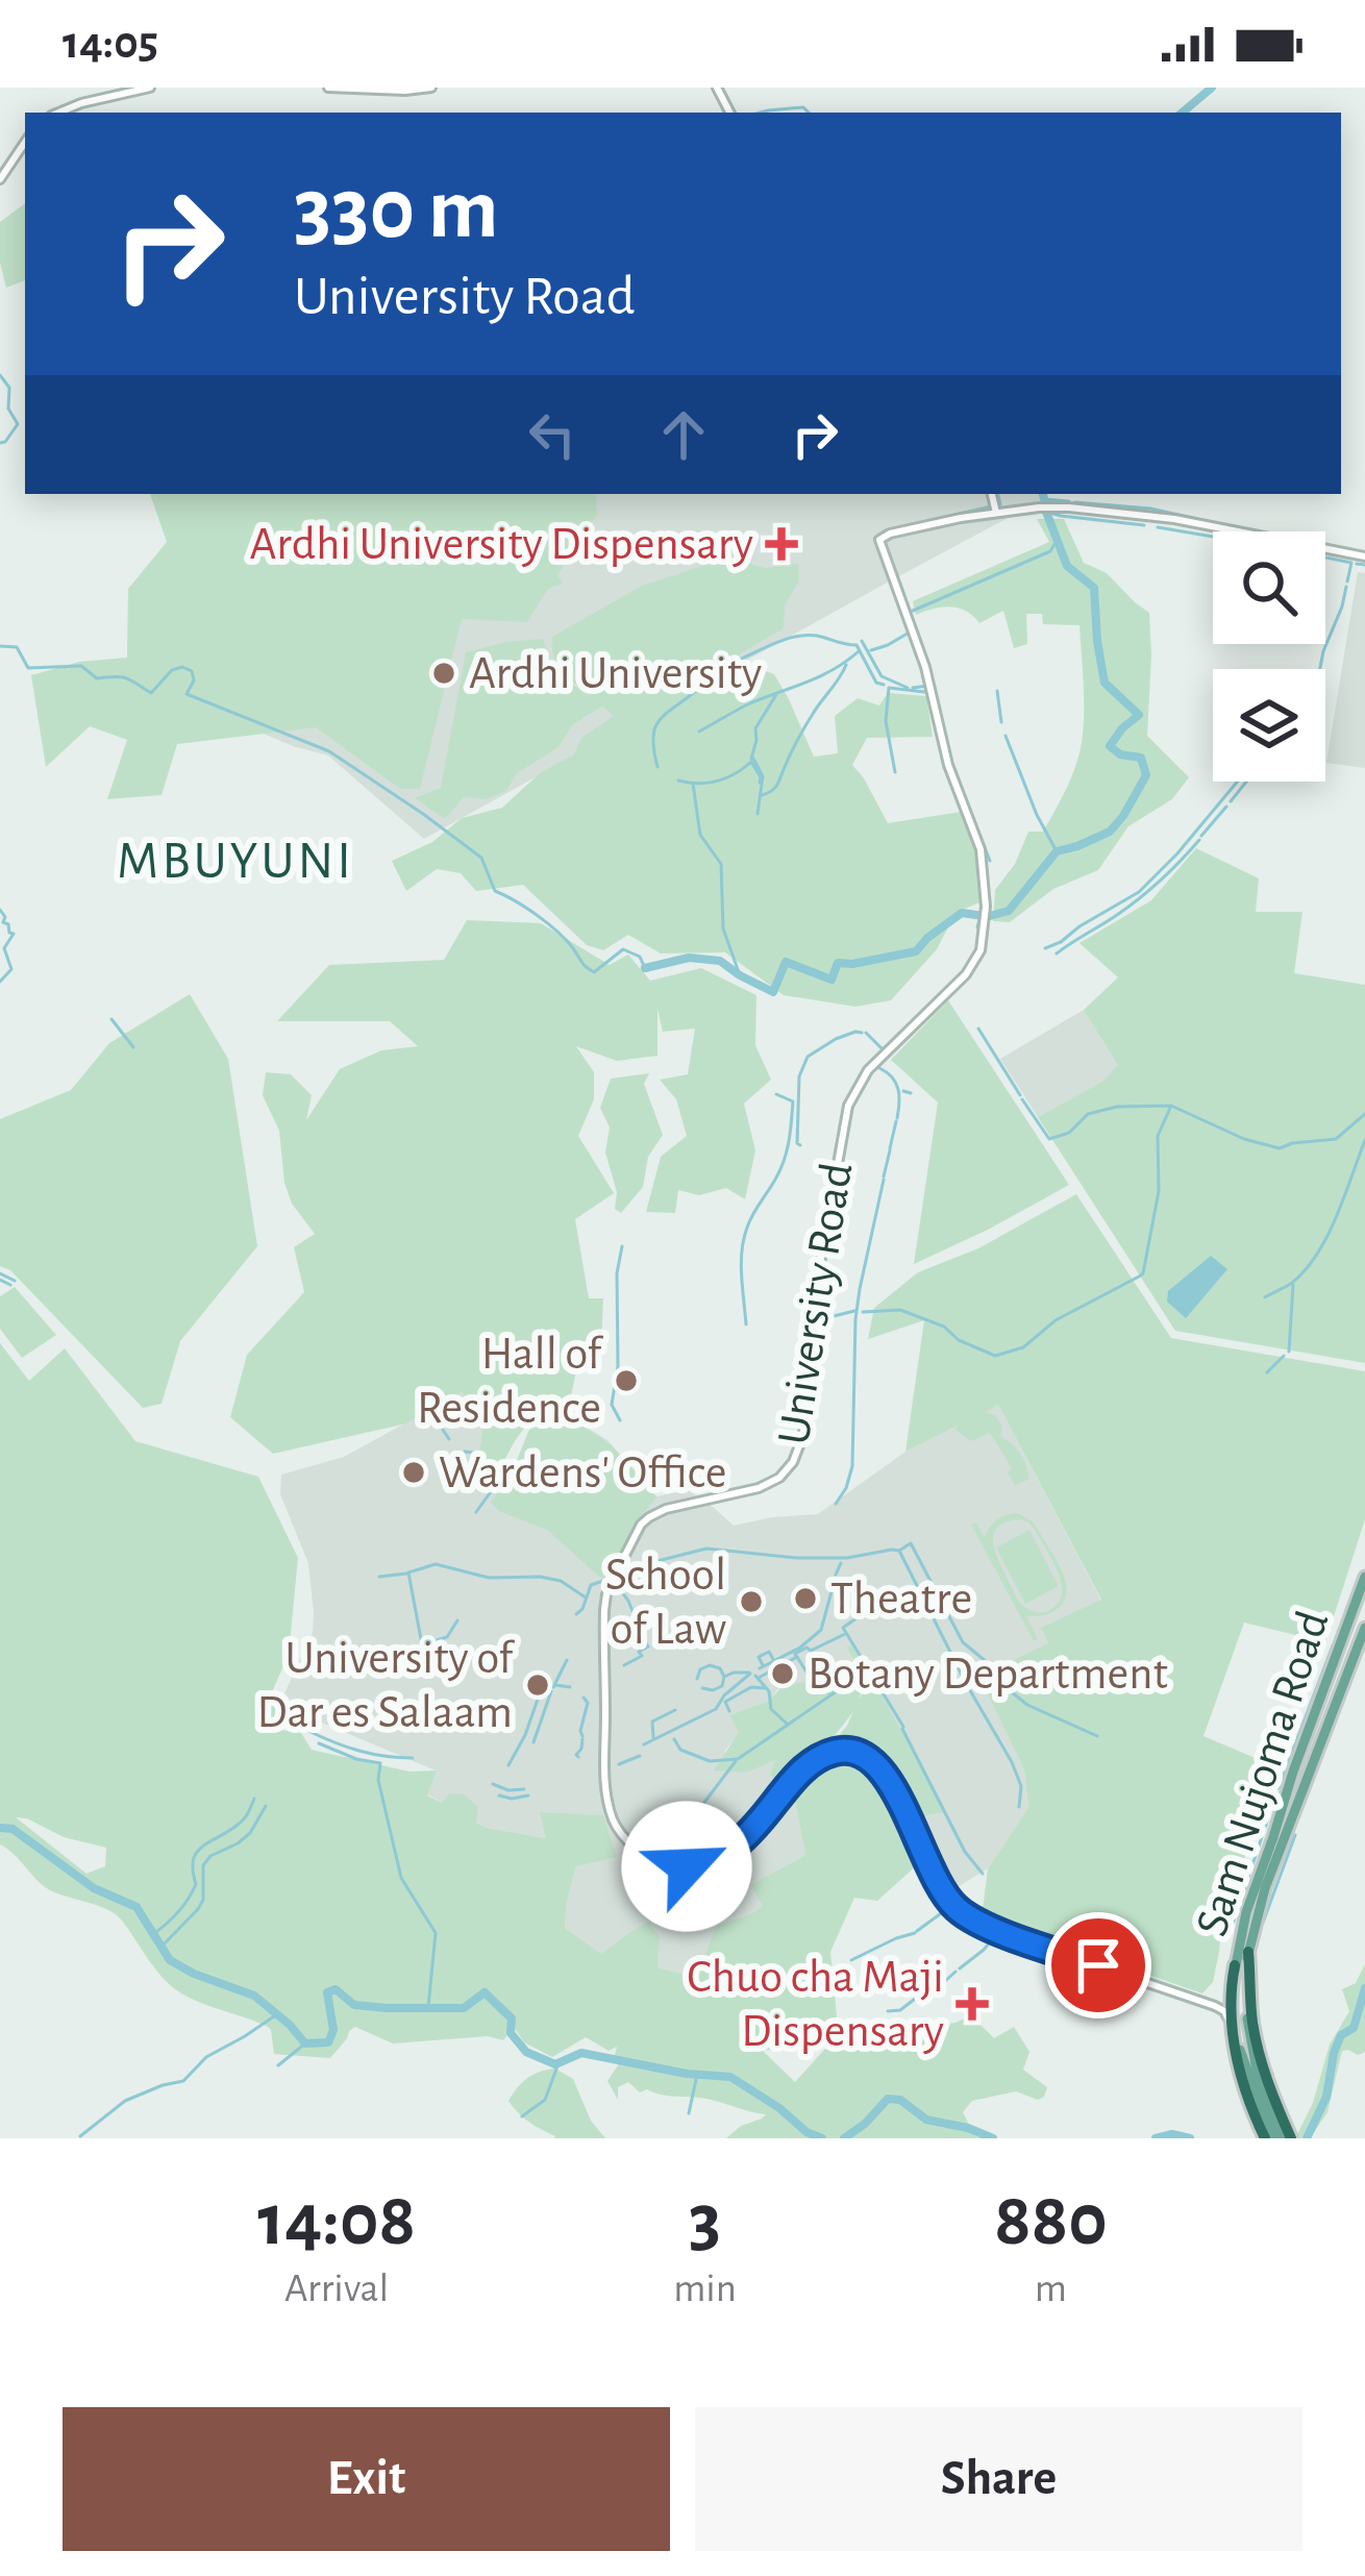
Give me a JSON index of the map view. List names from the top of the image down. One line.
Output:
{"streets":{"main road":["Sam Nujoma Road"],"street":["University Road"]},"districts":["MBUYUNI"],"places":{"health":["Ardhi University Dispensary","Chuo cha Maji Dispensary"],"other":["Ardhi University","Hall of Residence","Wardens' Office","Theatre","School of Law","Botany Department","University of Dar es Salaam"]},"page":{"status":"14:05","turn":["330 m","University Road"],"eta":["14:08","Arrival","3","min","880","m"],"buttons":["Exit","Share"]}}
